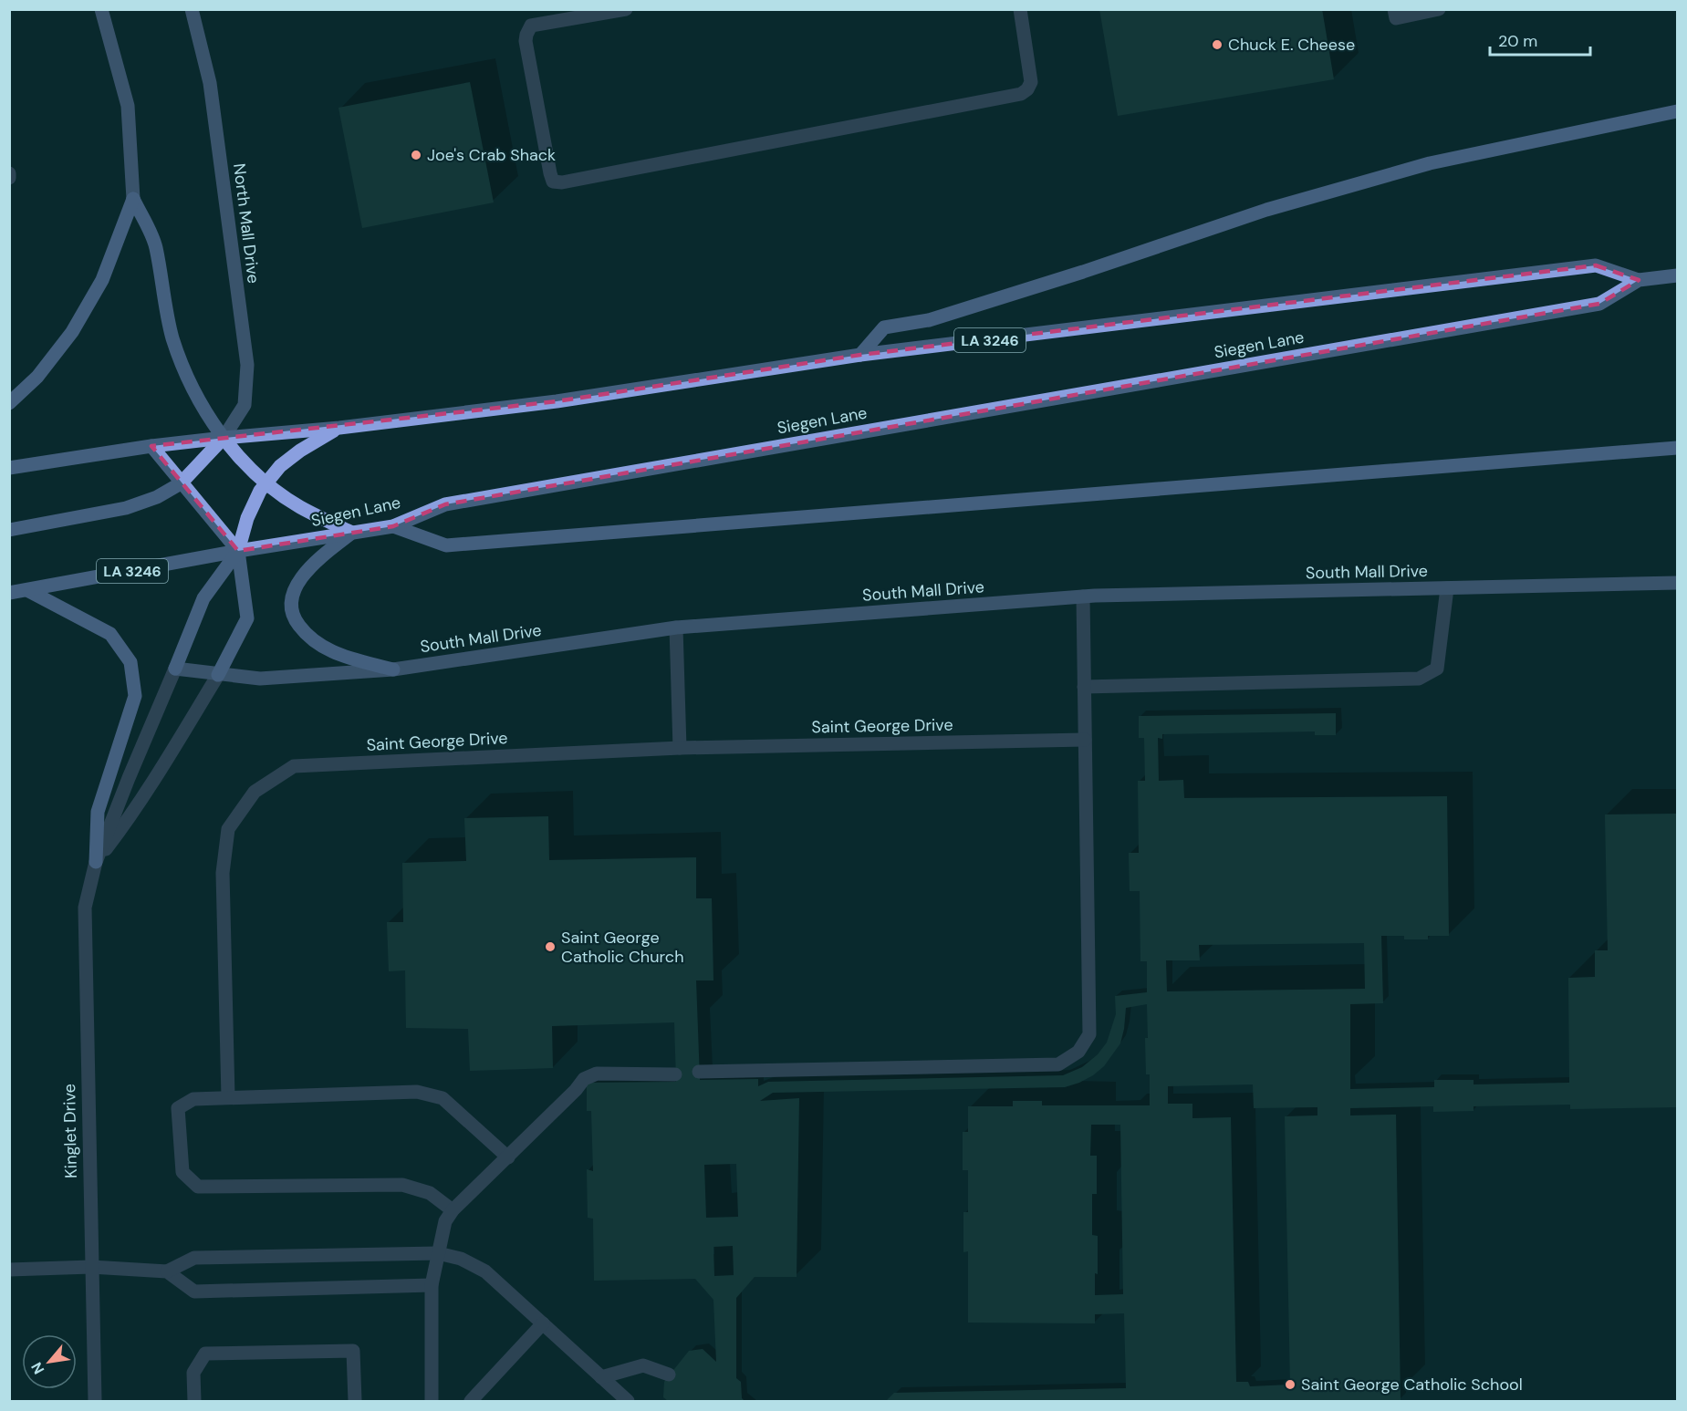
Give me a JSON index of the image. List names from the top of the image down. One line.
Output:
{"streets":{"main road":["LA 3246","Siegen Lane"],"street":["North Mall Drive","South Mall Drive","Saint George Drive","Kinglet Drive"]},"crossings":[["North Mall Drive","Siegen Lane"],["South Mall Drive","Kinglet Drive"]],"places":["Chuck E. Cheese","Joe's Crab Shack","Saint George Catholic Church","Saint George Catholic School"],"scale_bar":"20 m","north":"bottom left"}
